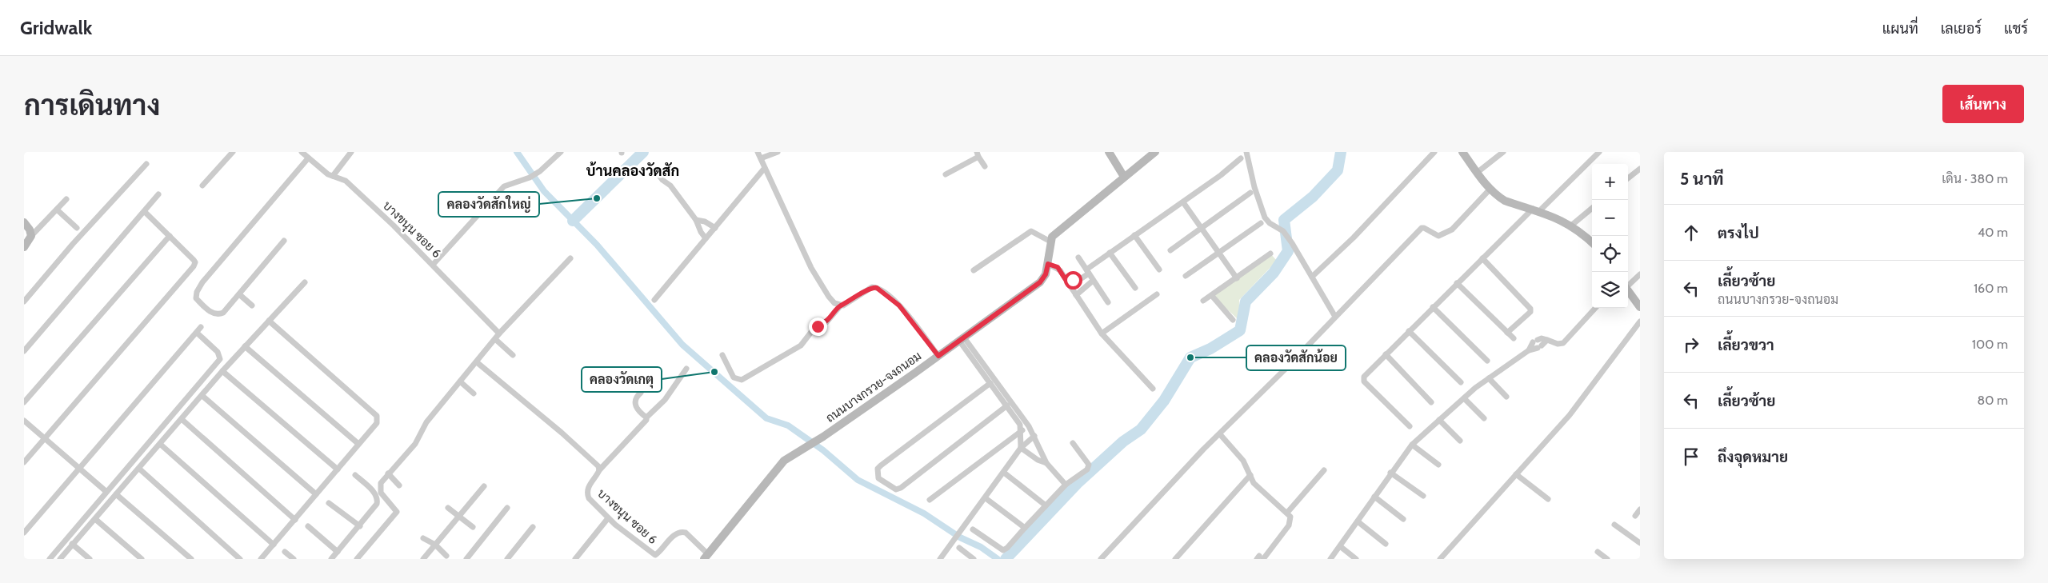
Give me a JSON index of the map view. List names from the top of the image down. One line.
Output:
{"streets":{"street":["บางขนุน ซอย 6","ถนนบางกรวย-จงถนอม"]},"crossings":[["บางขนุน ซอย 6","ถนนบางกรวย-จงถนอม"]],"districts":["บ้านคลองวัดสัก"],"places":["คลองวัดสักใหญ่","คลองวัดสักน้อย","คลองวัดเกตุ"],"page":{"header":"Gridwalk","nav":["แผนที่","เลเยอร์","แชร์"],"buttons":"เส้นทาง","title":"การเดินทาง","heading":["5 นาที","เดิน · 380 m"],"map_buttons":["+","−"],"list":[["ตรงไป","40 m"],["เลี้ยวซ้าย","ถนนบางกรวย-จงถนอม","160 m"],["เลี้ยวขวา","100 m"],["เลี้ยวซ้าย","80 m"],"ถึงจุดหมาย"]}}
